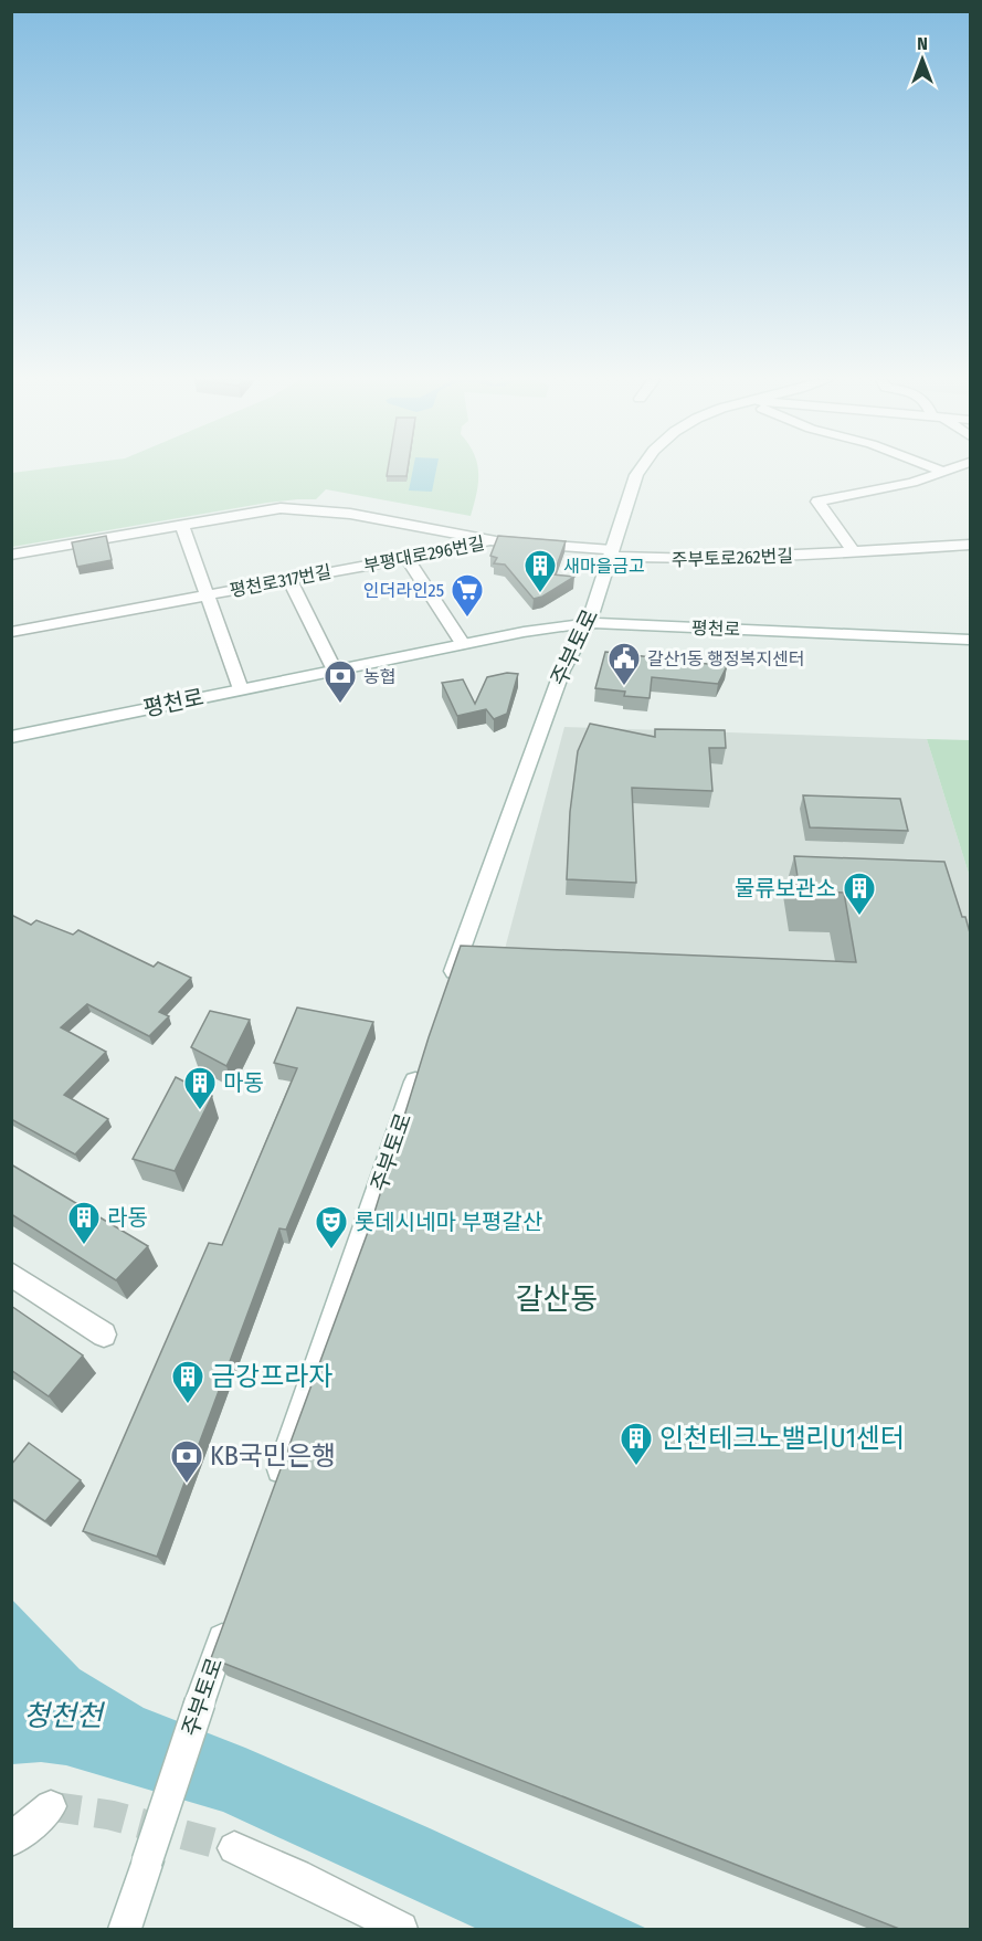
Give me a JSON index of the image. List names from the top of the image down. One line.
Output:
{"streets":{"street":["부평대로296번길","주부토로262번길","평천로317번길","평천로","주부토로"]},"crossings":[["부평대로296번길","주부토로262번길"],["부평대로296번길","평천로317번길"],["부평대로296번길","주부토로"],["주부토로262번길","주부토로"],["평천로317번길","평천로"],["평천로","주부토로"]],"districts":["갈산동"],"water":["청천천"],"places":{"building":["새마을금고","물류보관소","마동","라동","금강프라자","인천테크노밸리U1센터"],"supermarket":["인더라인25"],"public building":["갈산1동 행정복지센터"],"bank":["농협","KB국민은행"],"theatre":["롯데시네마 부평갈산"]},"north":"top"}
